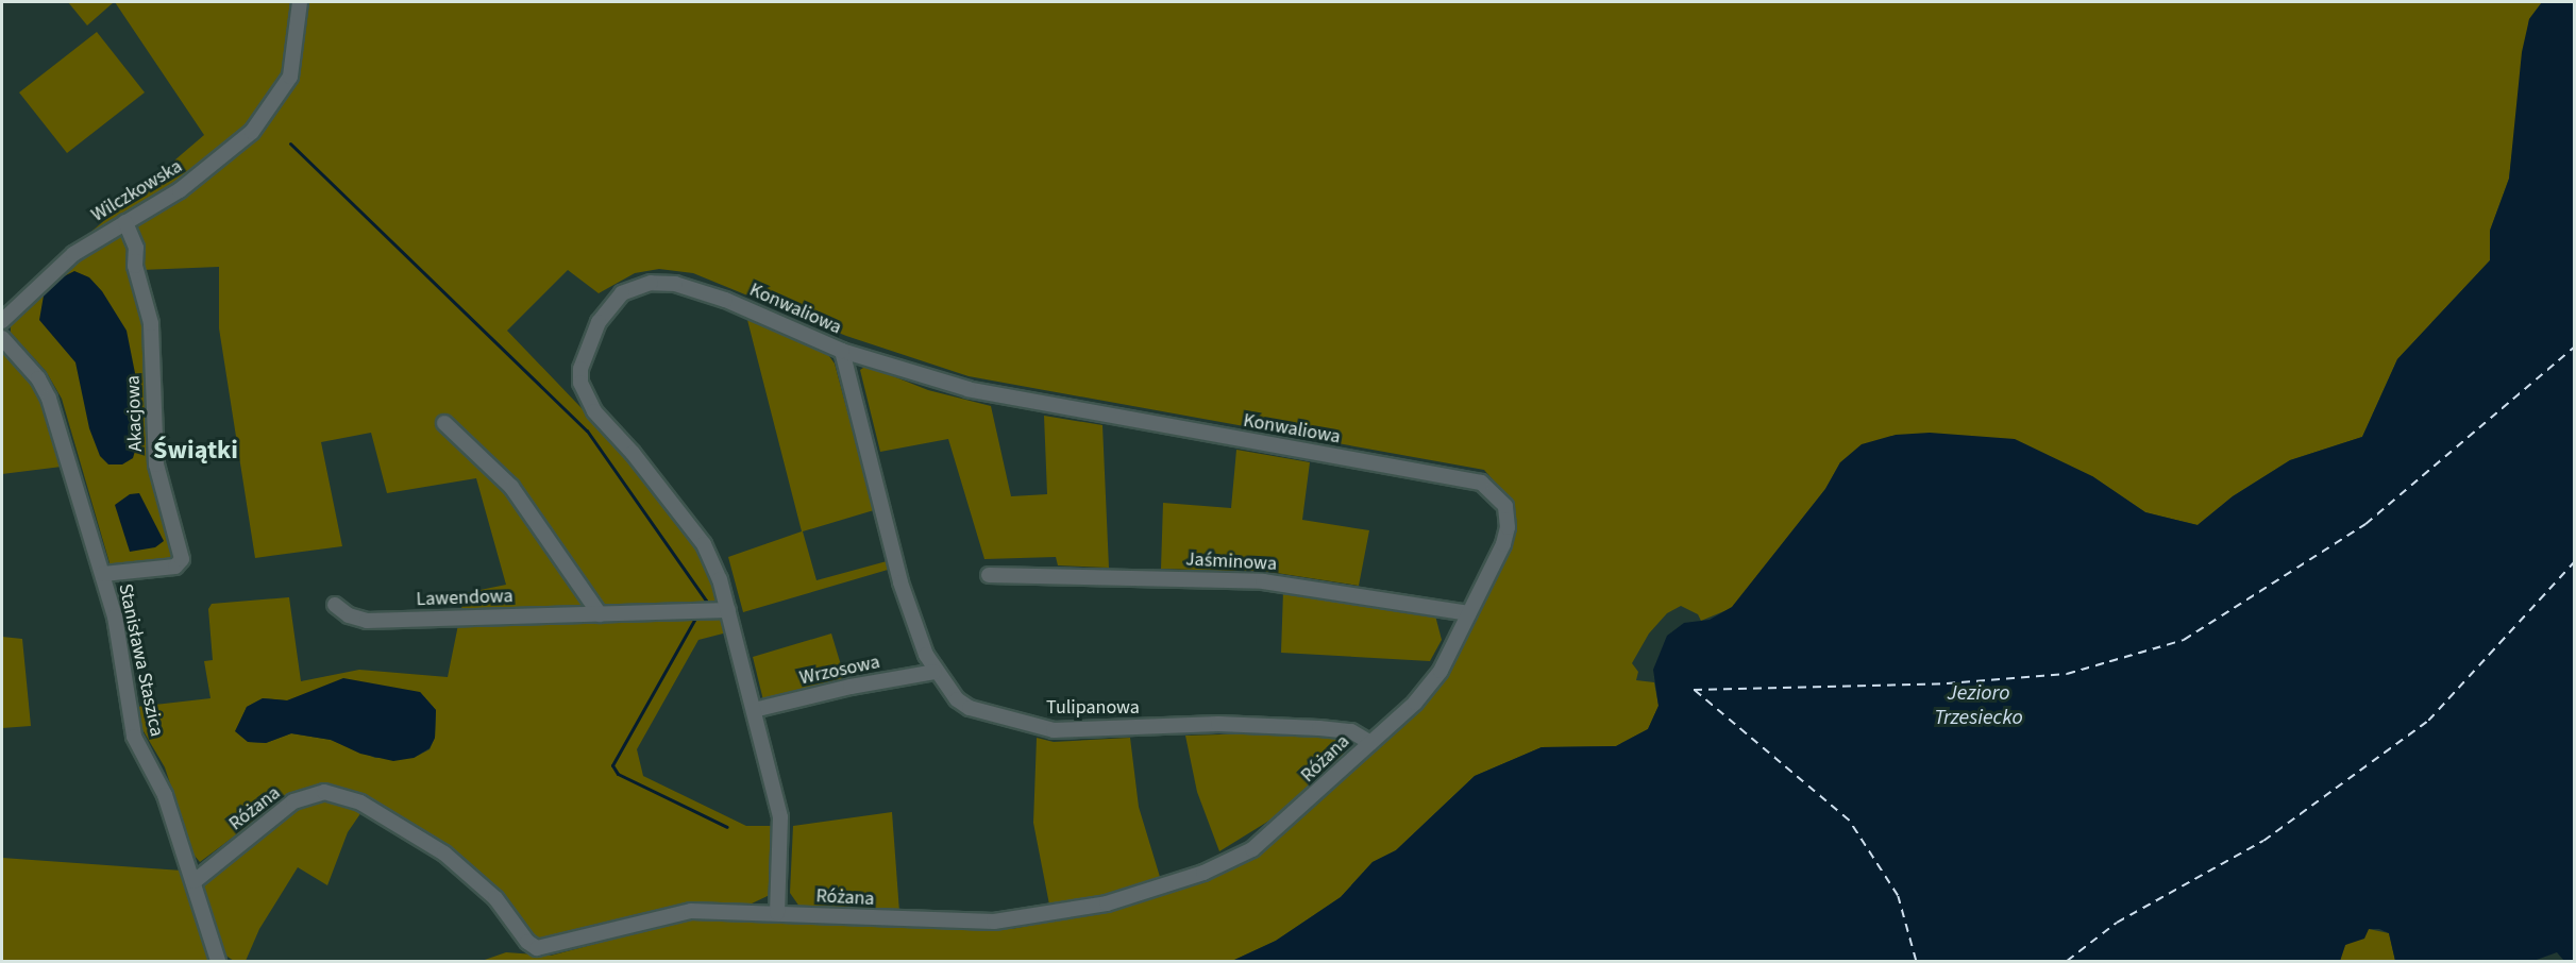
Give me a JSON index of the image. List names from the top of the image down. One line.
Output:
{"streets":{"street":["Wilczkowska","Konwaliowa","Akacjowa","Jaśminowa","Lawendowa","Stanisława Staszica","Wrzosowa","Tulipanowa","Różana"]},"crossings":[["Wilczkowska","Akacjowa"],["Konwaliowa","Jaśminowa"],["Konwaliowa","Lawendowa"],["Konwaliowa","Wrzosowa"],["Konwaliowa","Tulipanowa"],["Konwaliowa","Różana"],["Akacjowa","Stanisława Staszica"],["Jaśminowa","Różana"],["Stanisława Staszica","Różana"],["Wrzosowa","Tulipanowa"],["Tulipanowa","Różana"]],"districts":["Świątki"],"water":["Jezioro Trzesiecko"]}
